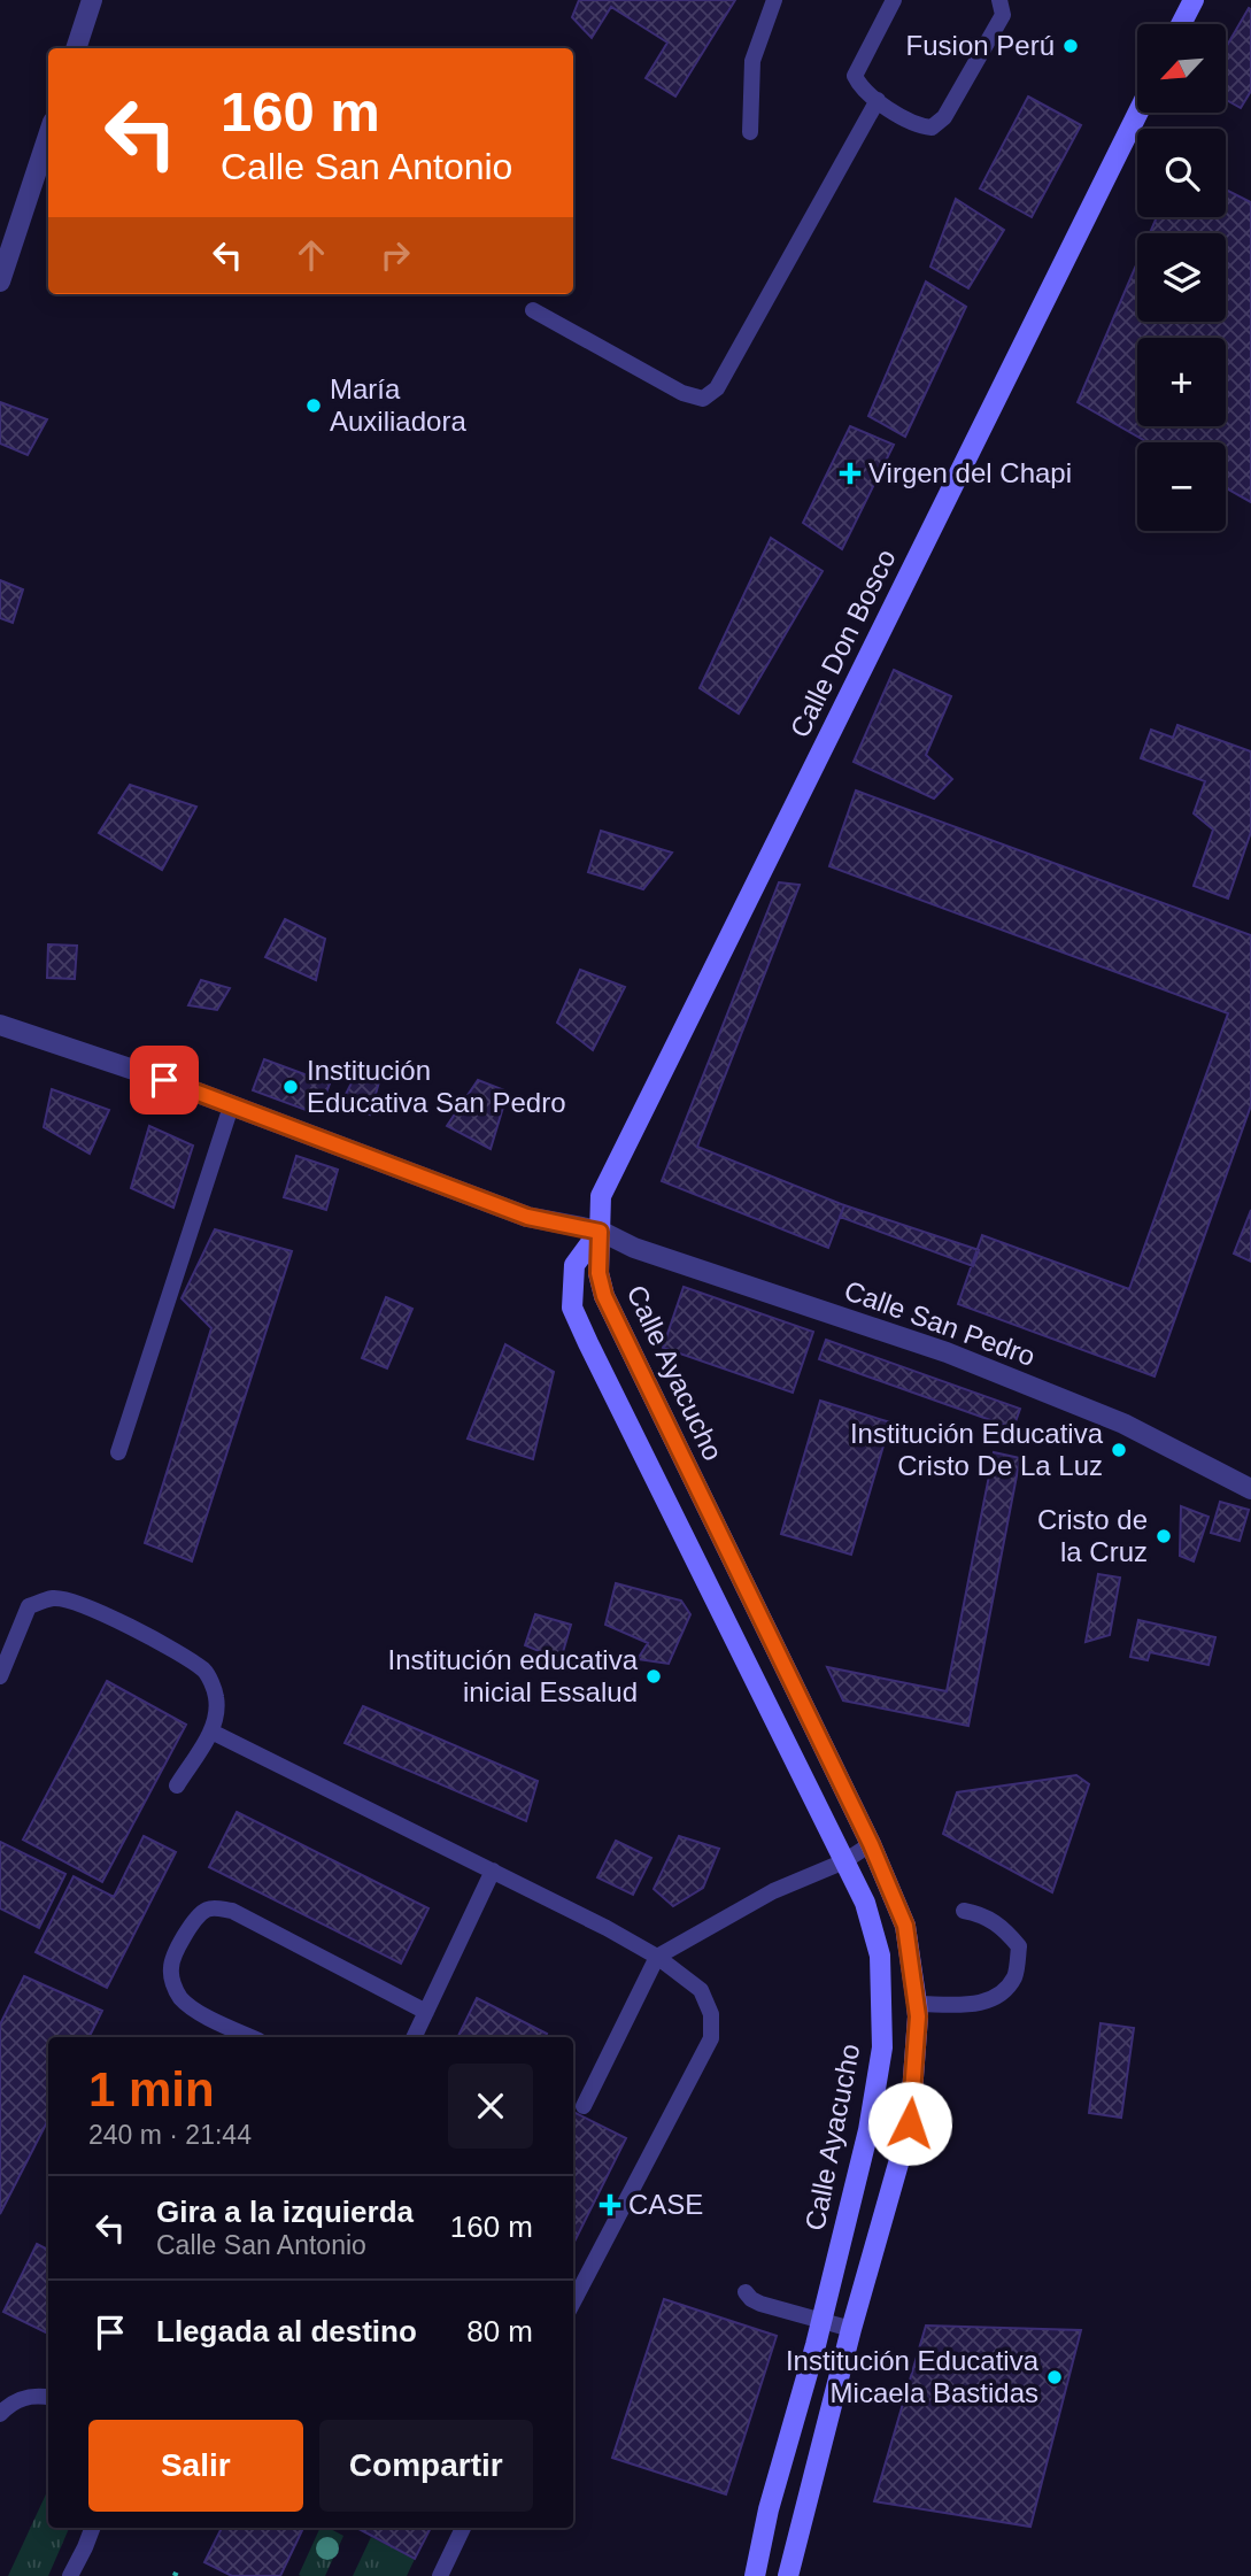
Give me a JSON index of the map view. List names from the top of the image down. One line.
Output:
{"streets":{"street":["Calle Don Bosco","Calle San Pedro","Calle Ayacucho"]},"crossings":[["Calle Don Bosco","Calle San Pedro"],["Calle Don Bosco","Calle Ayacucho"],["Calle San Pedro","Calle Ayacucho"]],"places":{"other":["Fusion Perú","María Auxiliadora","Institución Educativa San Pedro","Institución Educativa Cristo De La Luz","Cristo de la Cruz","Institución educativa inicial Essalud","Institución Educativa Micaela Bastidas"],"health":["Virgen del Chapi","CASE"]},"north":"bottom left","page":{"map_buttons":["+","−"],"turn":["160 m","Calle San Antonio"],"heading":["1 min","240 m · 21:44"],"list":[{"name":"Gira a la izquierda","note":"Calle San Antonio","value":"160 m"},{"name":"Llegada al destino","value":"80 m"}],"buttons":["Salir","Compartir"]}}
